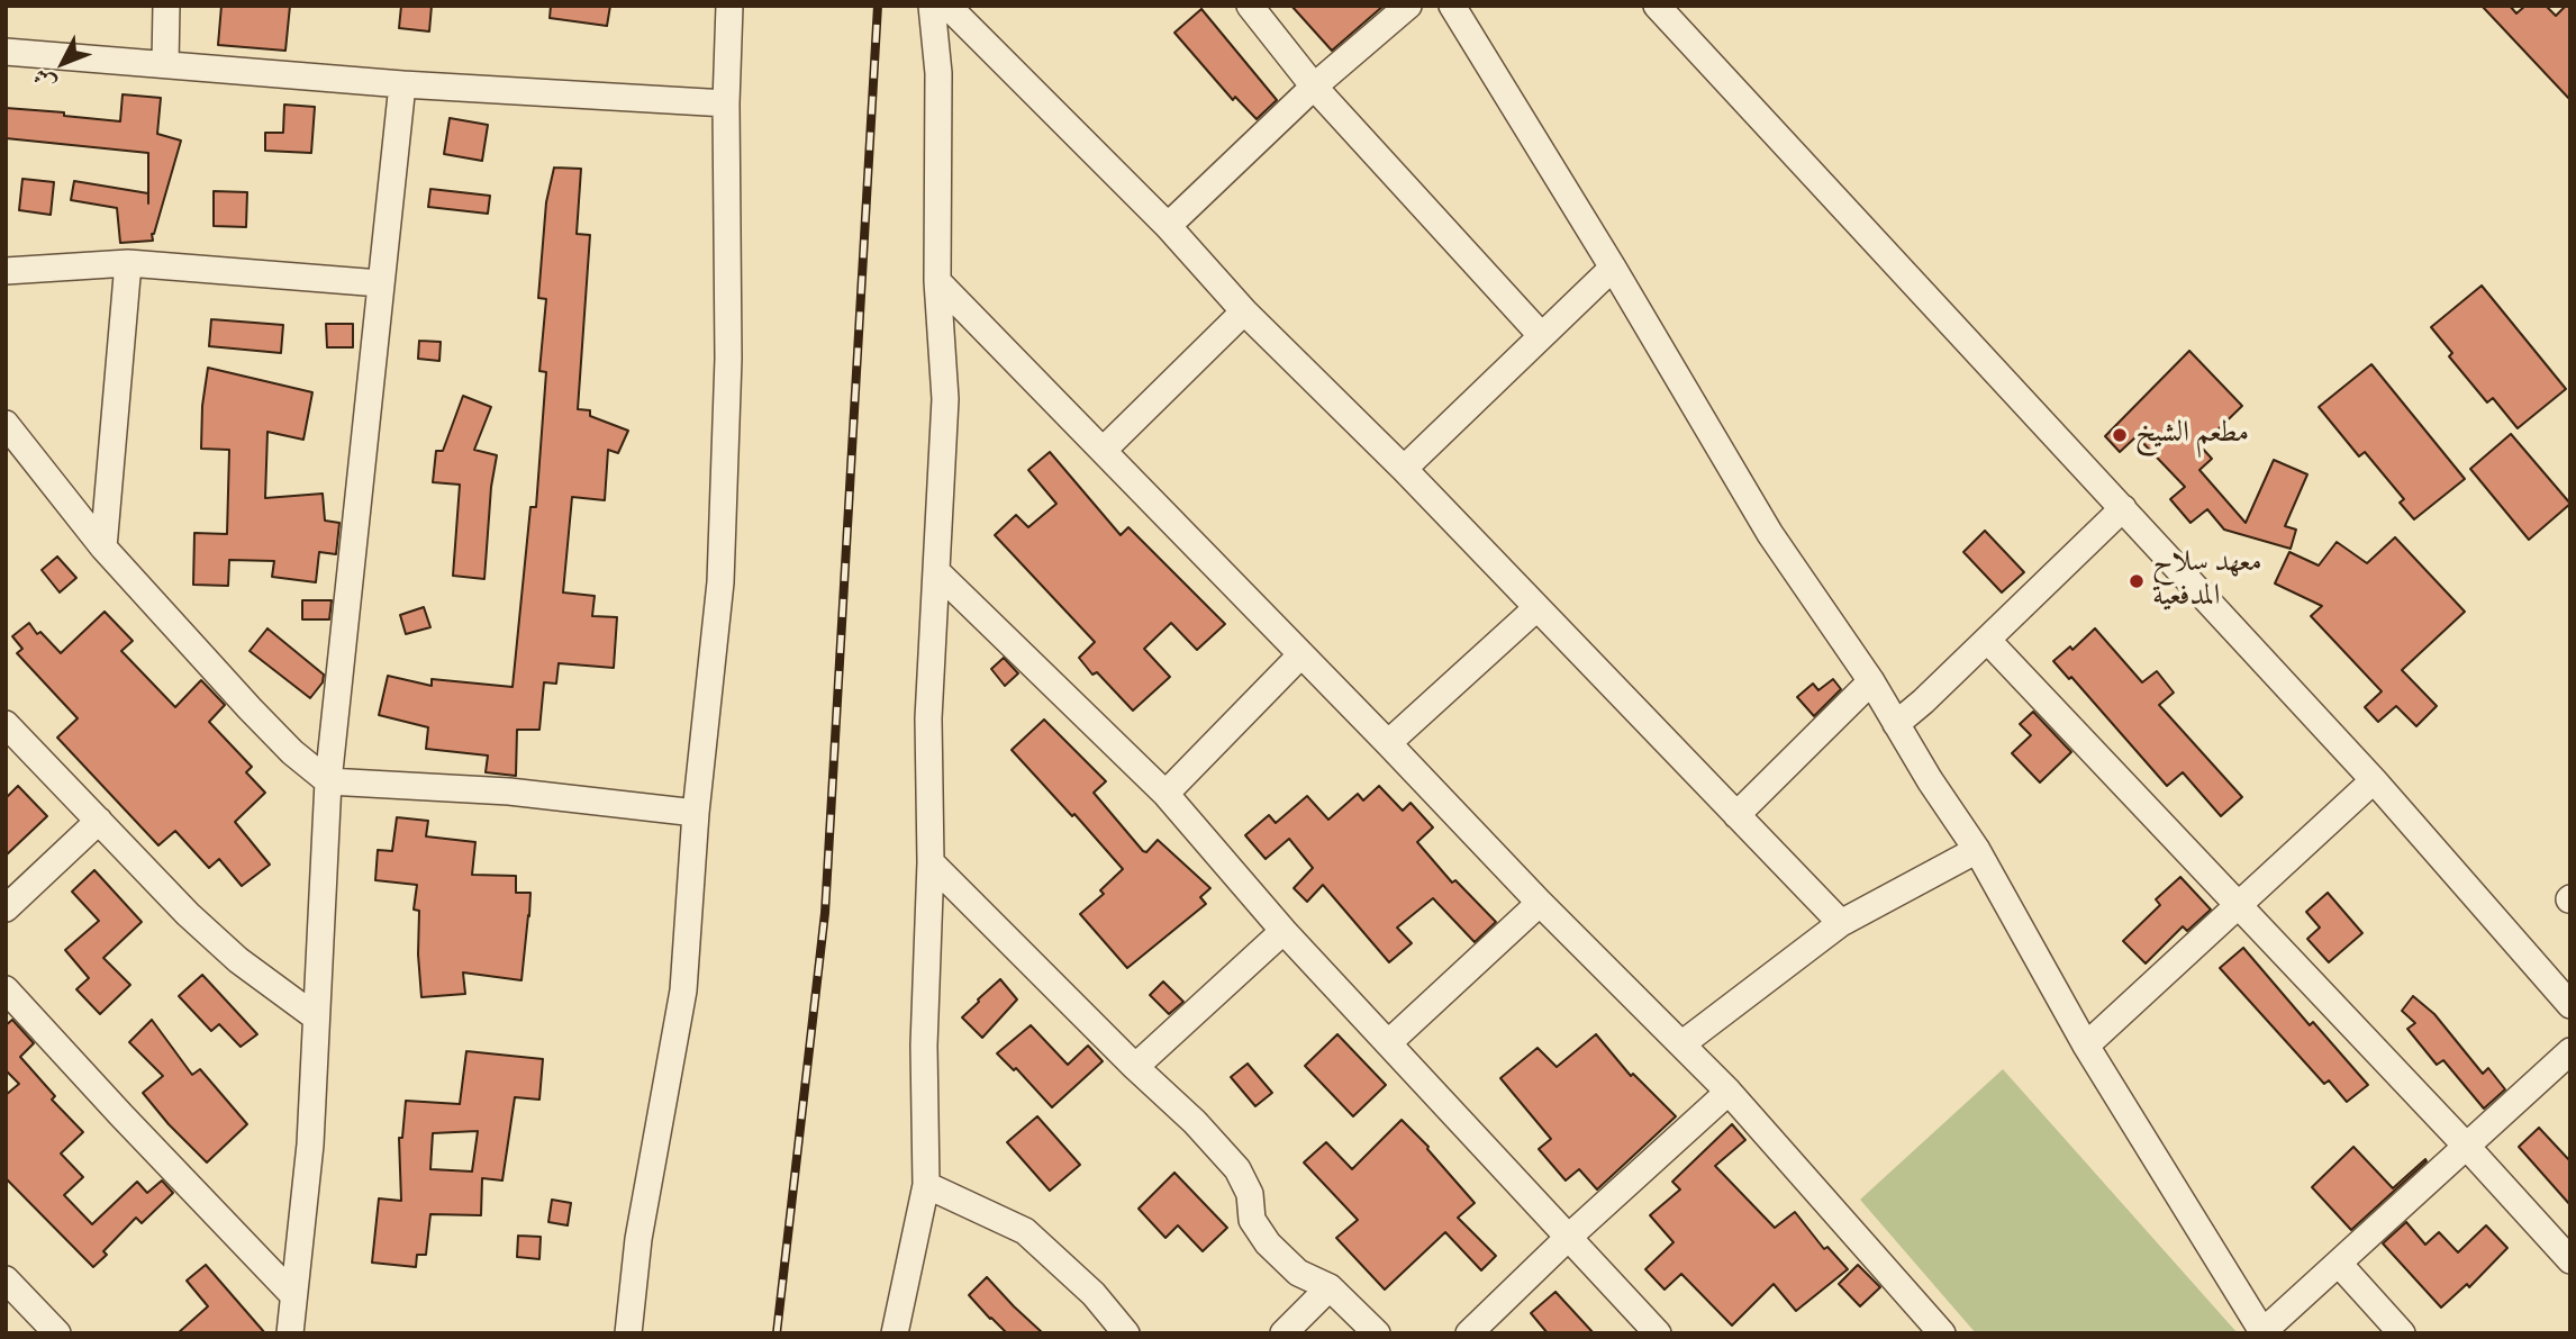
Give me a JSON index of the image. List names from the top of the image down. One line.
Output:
{"places":["مطعم الشيخ","معهد سلاح المدفعية"],"north":"bottom left"}
